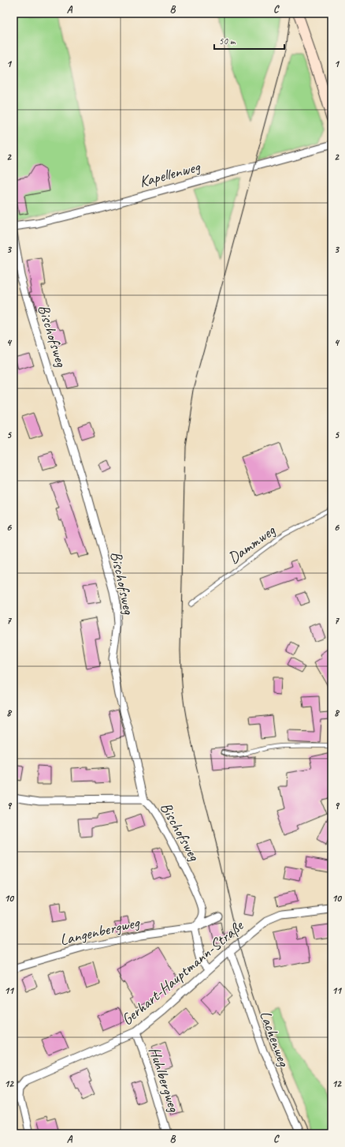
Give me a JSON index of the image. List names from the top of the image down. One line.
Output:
{"streets":{"street":["Kapellenweg","Bischofsweg","Langenbergweg","Gerhart-Hauptmann-Straße","Lachenweg","Huhlbergweg"],"lane":["Dammweg"]},"crossings":[["Bischofsweg","Langenbergweg"],["Gerhart-Hauptmann-Straße","Lachenweg"],["Gerhart-Hauptmann-Straße","Huhlbergweg"]],"scale_bar":"50 m","grid":{"columns":["A","B","C"],"rows":["1","2","3","4","5","6","7","8","9","10","11","12"]}}
